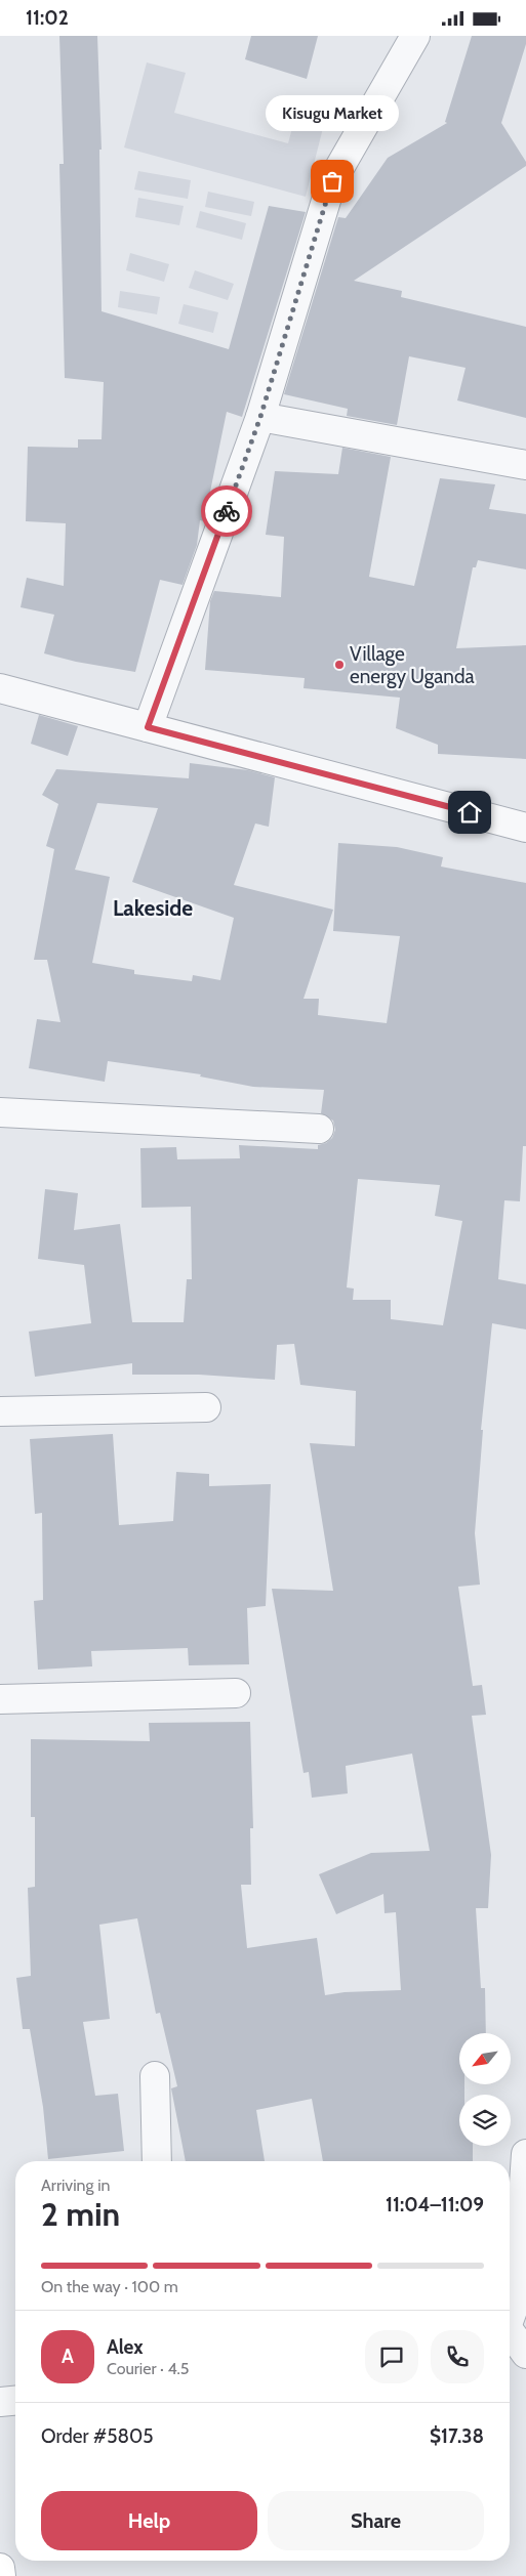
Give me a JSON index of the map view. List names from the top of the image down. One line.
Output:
{"districts":["Lakeside"],"places":["Kisugu Market","Village energy Uganda"],"north":"bottom left","page":{"status":"11:02","bubble":"Kisugu Market","heading":["2 min","Arriving in","11:04–11:09"],"panel":["Alex","Courier · 4.5","Order #5805","$17.38"],"bar":"On the way · 100 m","round":"A","buttons":["Help","Share"]}}
